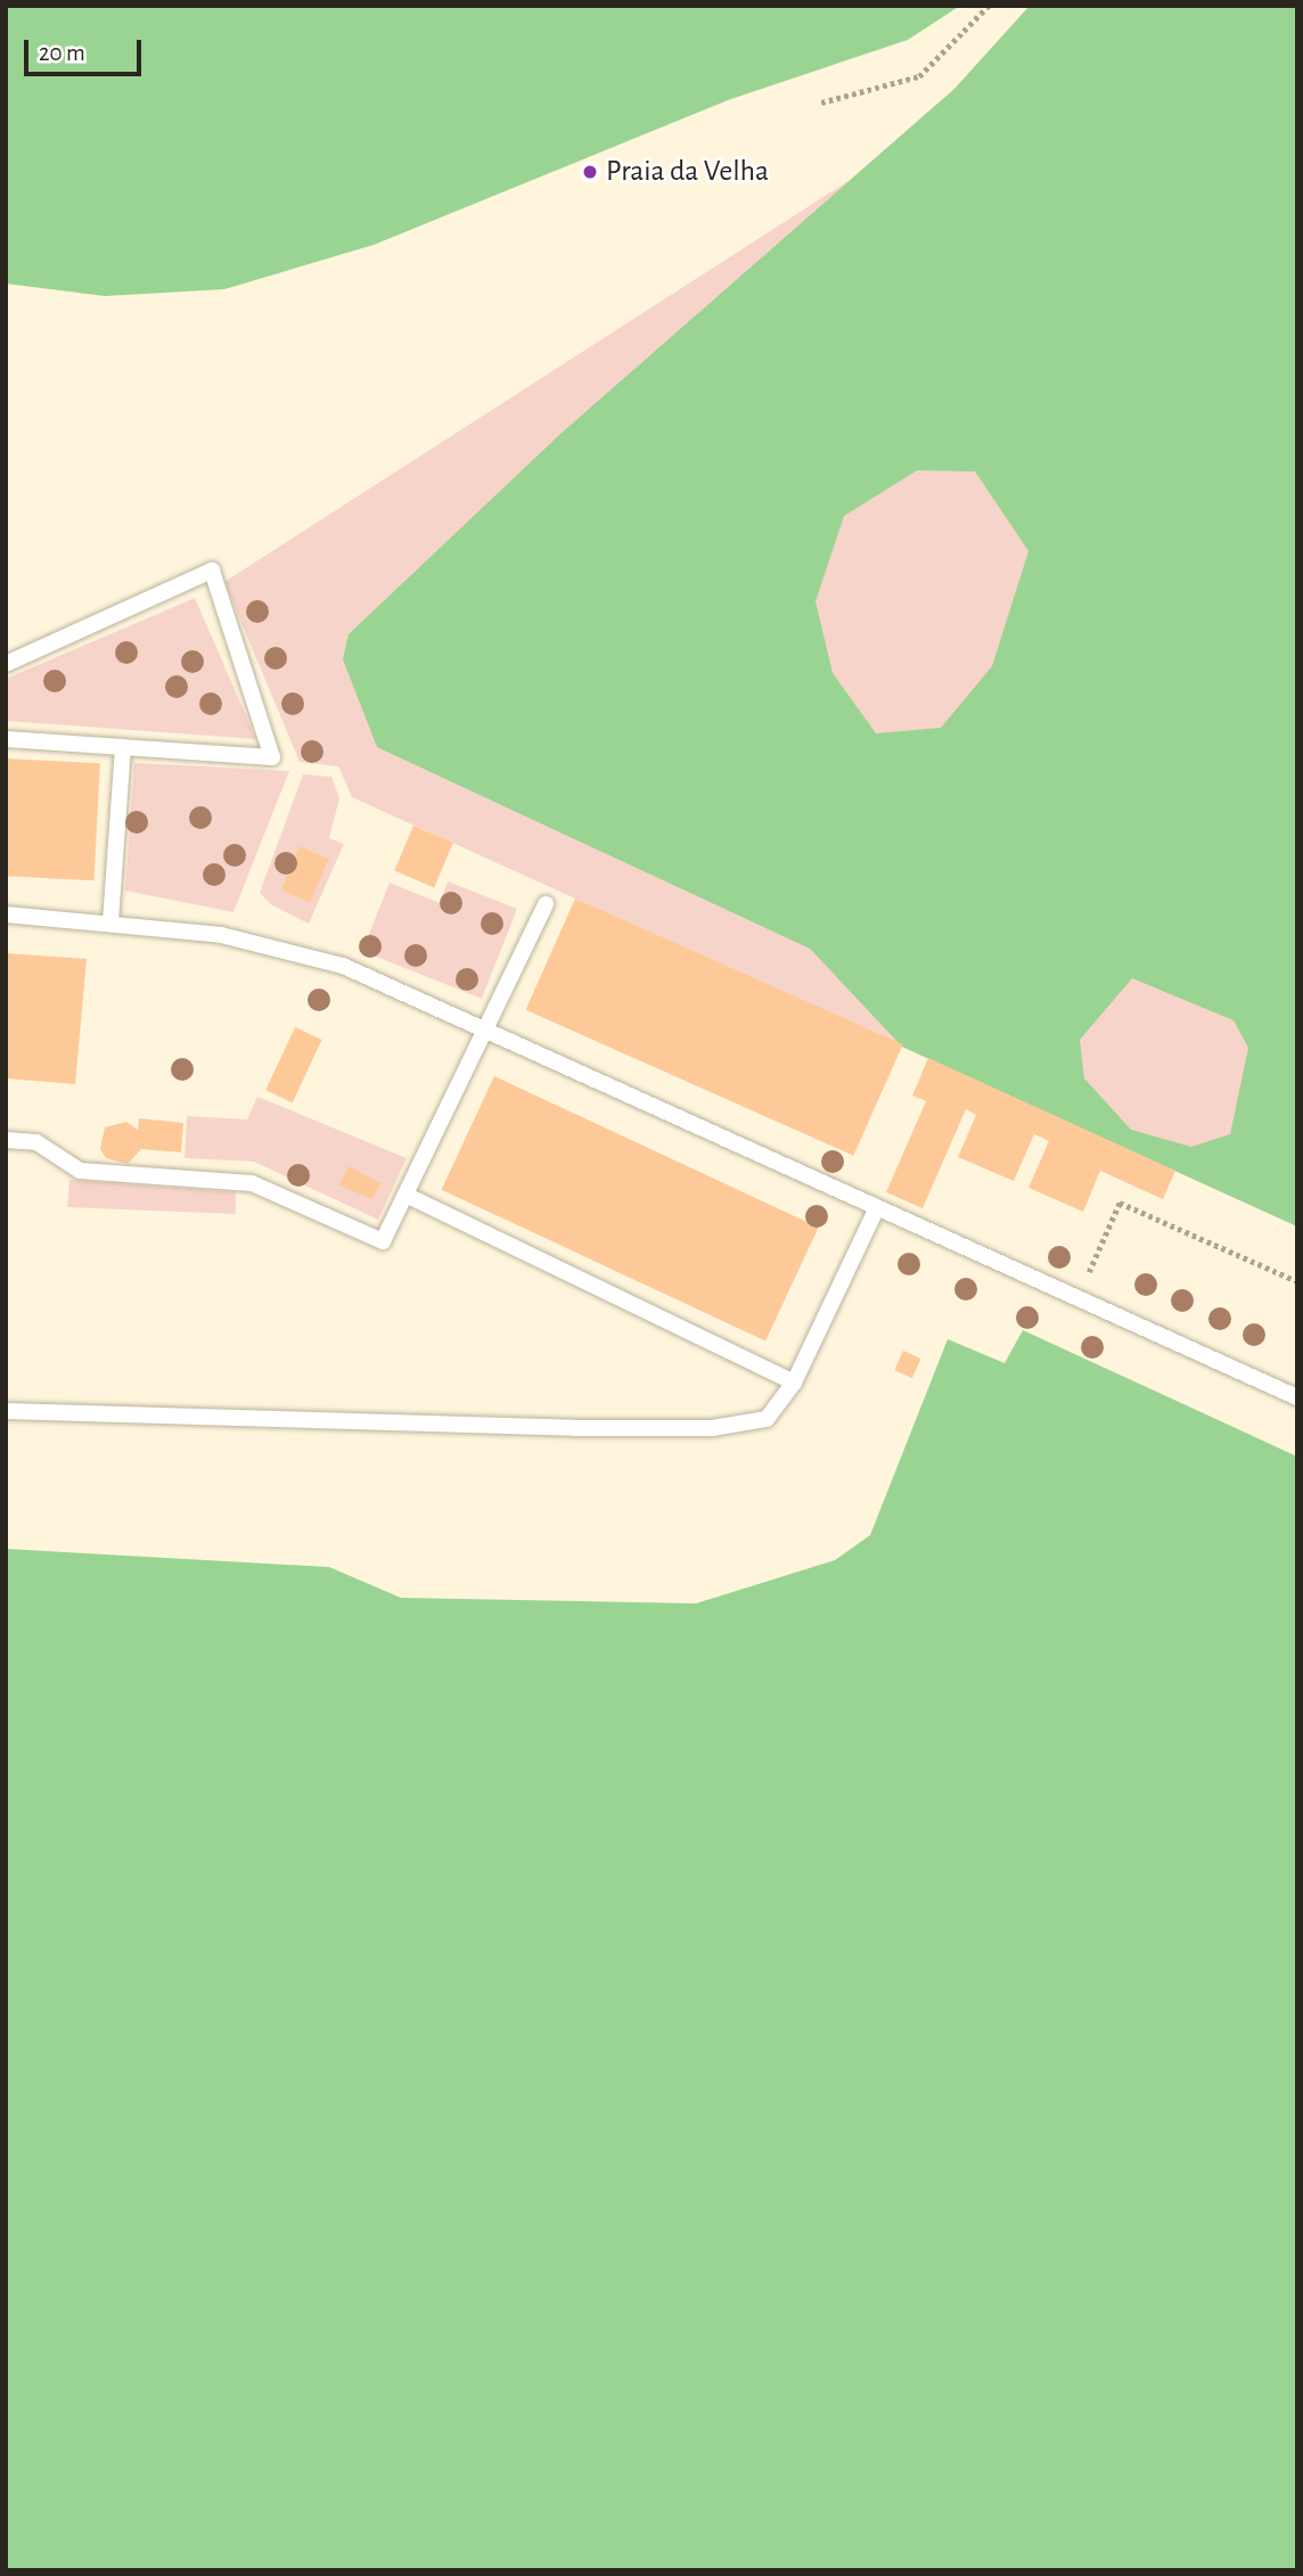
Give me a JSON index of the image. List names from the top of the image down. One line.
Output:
{"places":["Praia da Velha"],"scale_bar":"20 m"}
